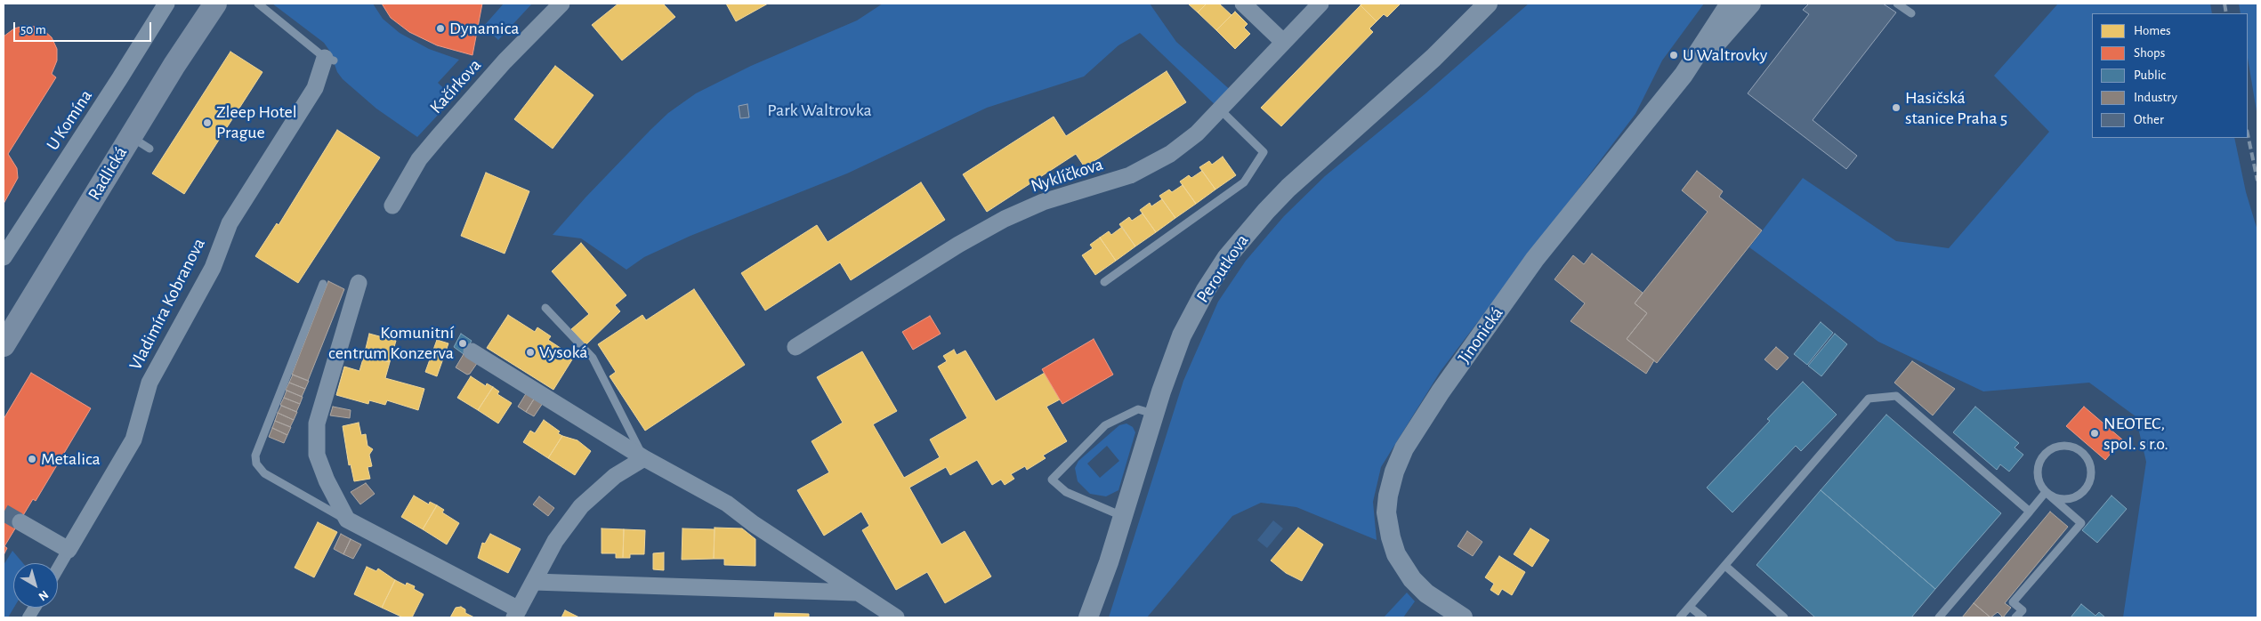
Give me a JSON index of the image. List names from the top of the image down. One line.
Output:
{"streets":{"main road":["Radlická"],"street":["Kačírkova","U Komína","Nyklíčkova","Peroutkova","Vladimíra Kobranova","Jinonická"]},"parks":["Park Waltrovka"],"places":["Dynamica","U Waltrovky","Hasičská stanice Praha 5","Zleep Hotel Prague","Komunitní centrum Konzerva","Vysoká","NEOTEC, spol. s r.o.","Metalica"],"legend":["Homes","Shops","Public","Industry","Other"],"scale_bar":"50 m","north":"bottom right"}
